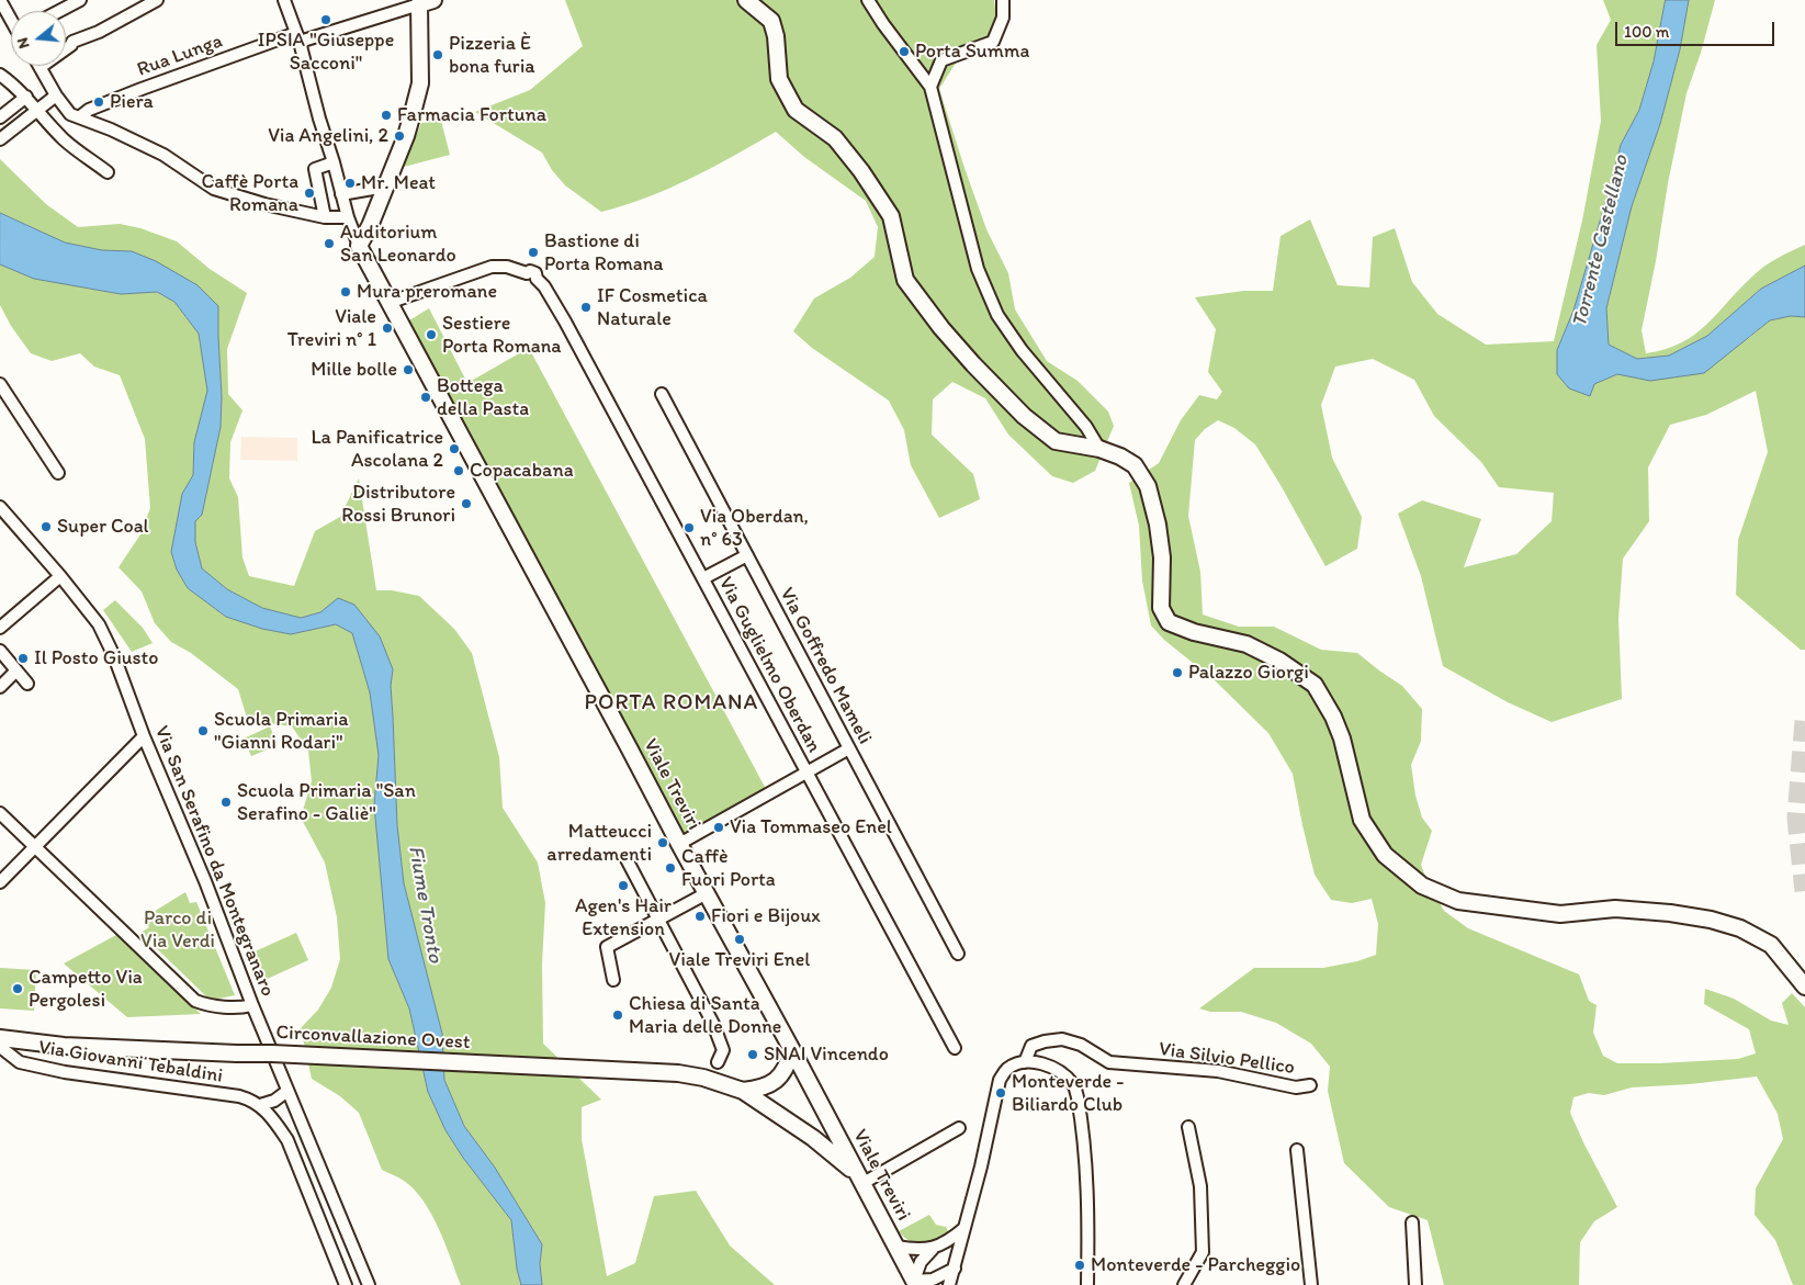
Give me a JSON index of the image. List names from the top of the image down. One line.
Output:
{"streets":{"street":["Rua Lunga","Via Guglielmo Oberdan","Via Goffredo Mameli","Viale Treviri","Via San Serafino da Montegranaro","Circonvallazione Ovest","Via Silvio Pellico","Via Giovanni Tebaldini"]},"crossings":[["Via Guglielmo Oberdan","Viale Treviri"],["Viale Treviri","Circonvallazione Ovest"]],"districts":["PORTA ROMANA"],"water":["Torrente Castellano","Fiume Tronto"],"parks":["Parco di Via Verdi"],"places":["IPSIA \"Giuseppe Sacconi\"","Porta Summa","Pizzeria È bona furia","Piera","Farmacia Fortuna","Via Angelini, 2","Mr. Meat","Caffè Porta Romana","Auditorium San Leonardo","Bastione di Porta Romana","Mura preromane","IF Cosmetica Naturale","Viale Treviri n° 1","Sestiere Porta Romana","Mille bolle","Bottega della Pasta","La Panificatrice Ascolana 2","Copacabana","Distributore Rossi Brunori","Super Coal","Via Oberdan, n° 63","Il Posto Giusto","Palazzo Giorgi","Scuola Primaria \"Gianni Rodari\"","Scuola Primaria \"San Serafino - Galiè\"","Via Tommaseo Enel","Matteucci arredamenti","Caffè Fuori Porta","Agen's Hair Extension","Fiori e Bijoux","Viale Treviri Enel","Campetto Via Pergolesi","Chiesa di Santa Maria delle Donne","SNAI Vincendo","Monteverde - Biliardo Club","Monteverde - Parcheggio"],"scale_bar":"100 m","north":"left"}
